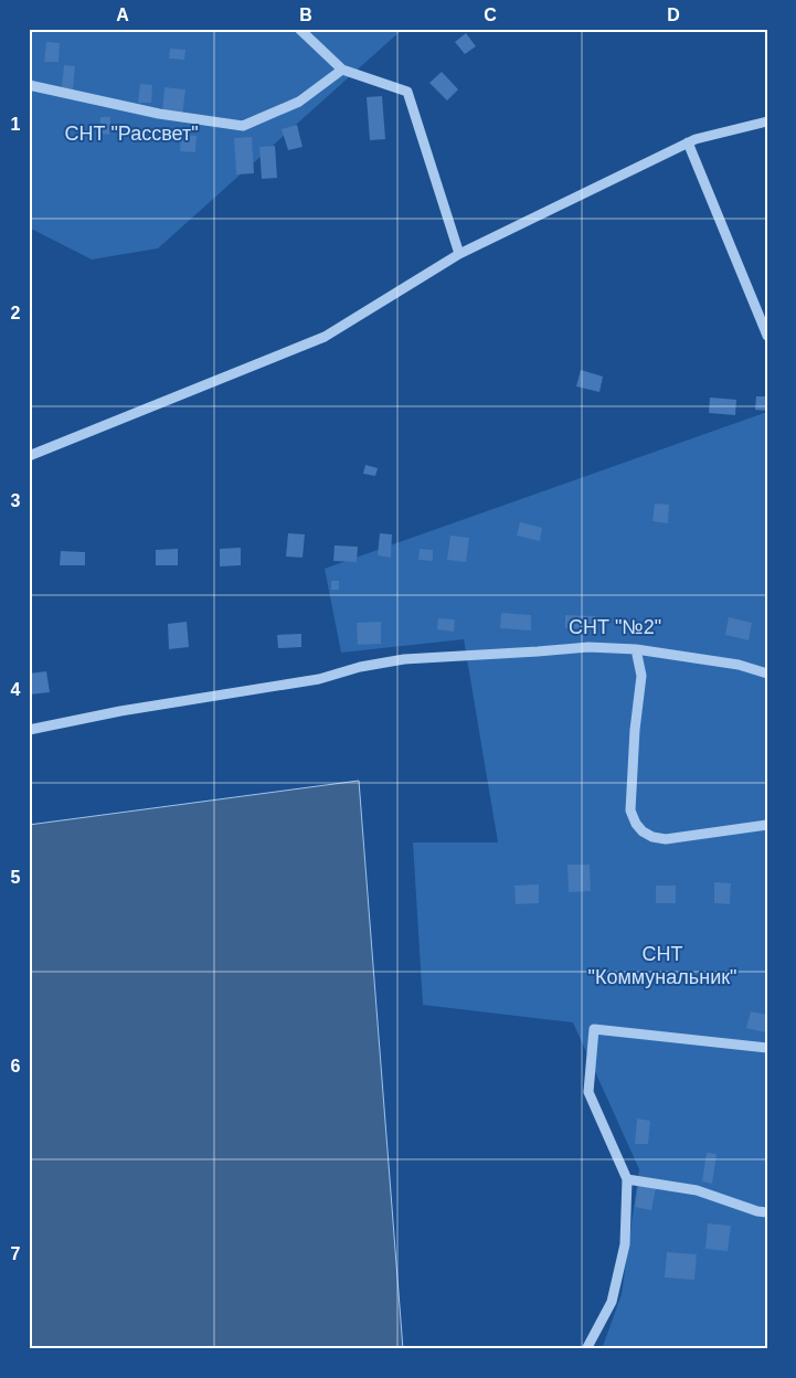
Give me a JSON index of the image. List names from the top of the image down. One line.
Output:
{"parks":["СНТ \"Рассвет\"","СНТ \"№2\"","СНТ \"Коммунальник\""],"grid":{"columns":["A","B","C","D"],"rows":["1","2","3","4","5","6","7"]}}
